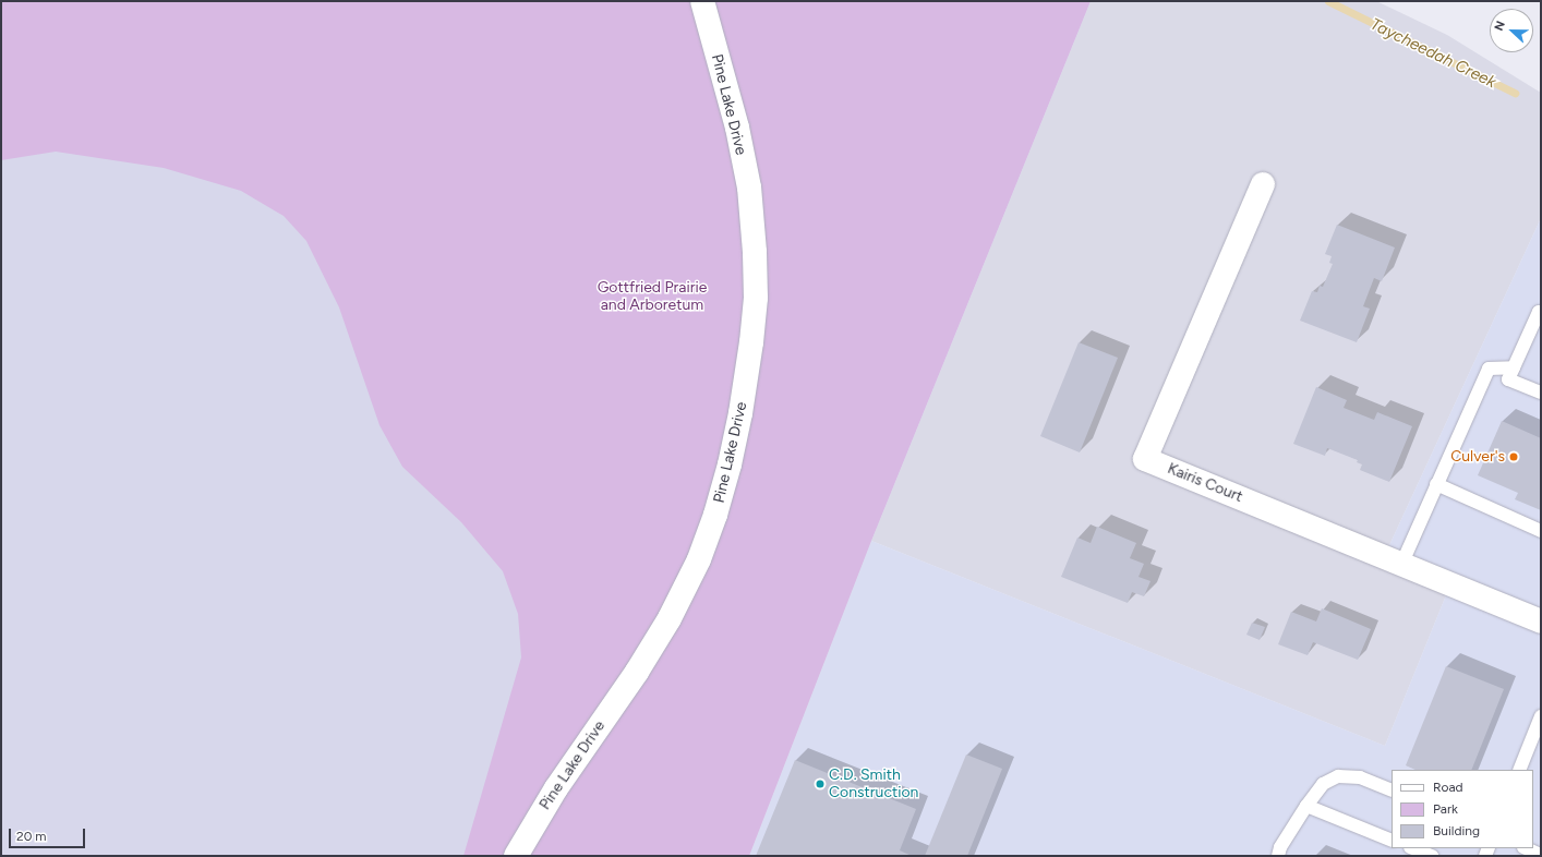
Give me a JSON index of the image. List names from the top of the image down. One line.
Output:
{"streets":{"street":["Pine Lake Drive","Kairis Court"]},"water":["Taycheedah Creek"],"parks":["Gottfried Prairie and Arboretum"],"places":["Culver's","C.D. Smith Construction"],"legend":["Road","Park","Building"],"scale_bar":"20 m","north":"left"}
